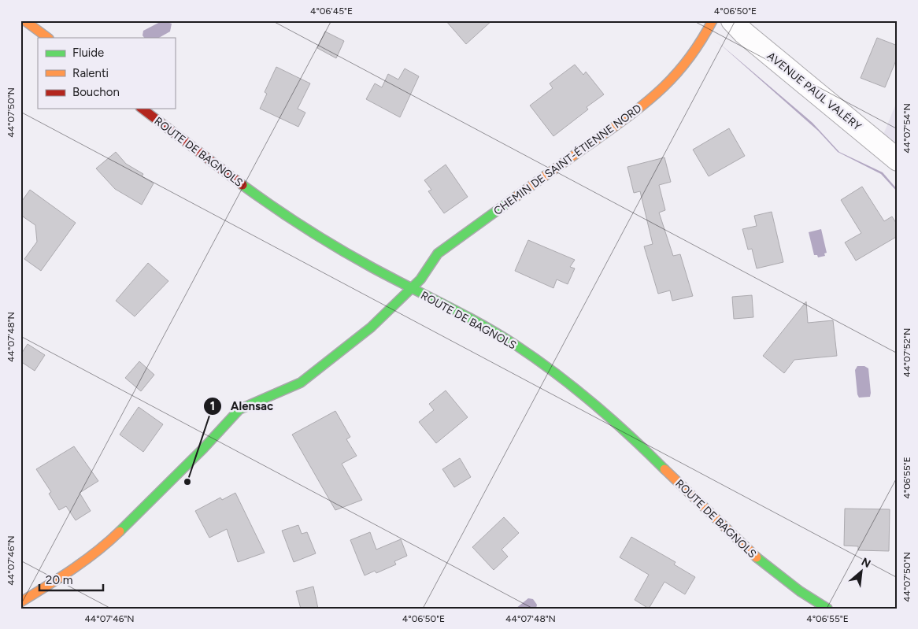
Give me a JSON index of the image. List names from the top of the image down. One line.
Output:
{"streets":{"street":["AVENUE PAUL VALÉRY","ROUTE DE BAGNOLS","CHEMIN DE SAINT-ÉTIENNE NORD"]},"crossings":[["ROUTE DE BAGNOLS","CHEMIN DE SAINT-ÉTIENNE NORD"]],"places":["Alensac"],"legend":["Fluide","Ralenti","Bouchon"],"scale_bar":"20 m","north":"top right","coordinates":["4°06'45\"E","4°06'50\"E","44°07'50\"N","44°07'54\"N","44°07'48\"N","44°07'52\"N","4°06'55\"E","44°07'46\"N"]}
